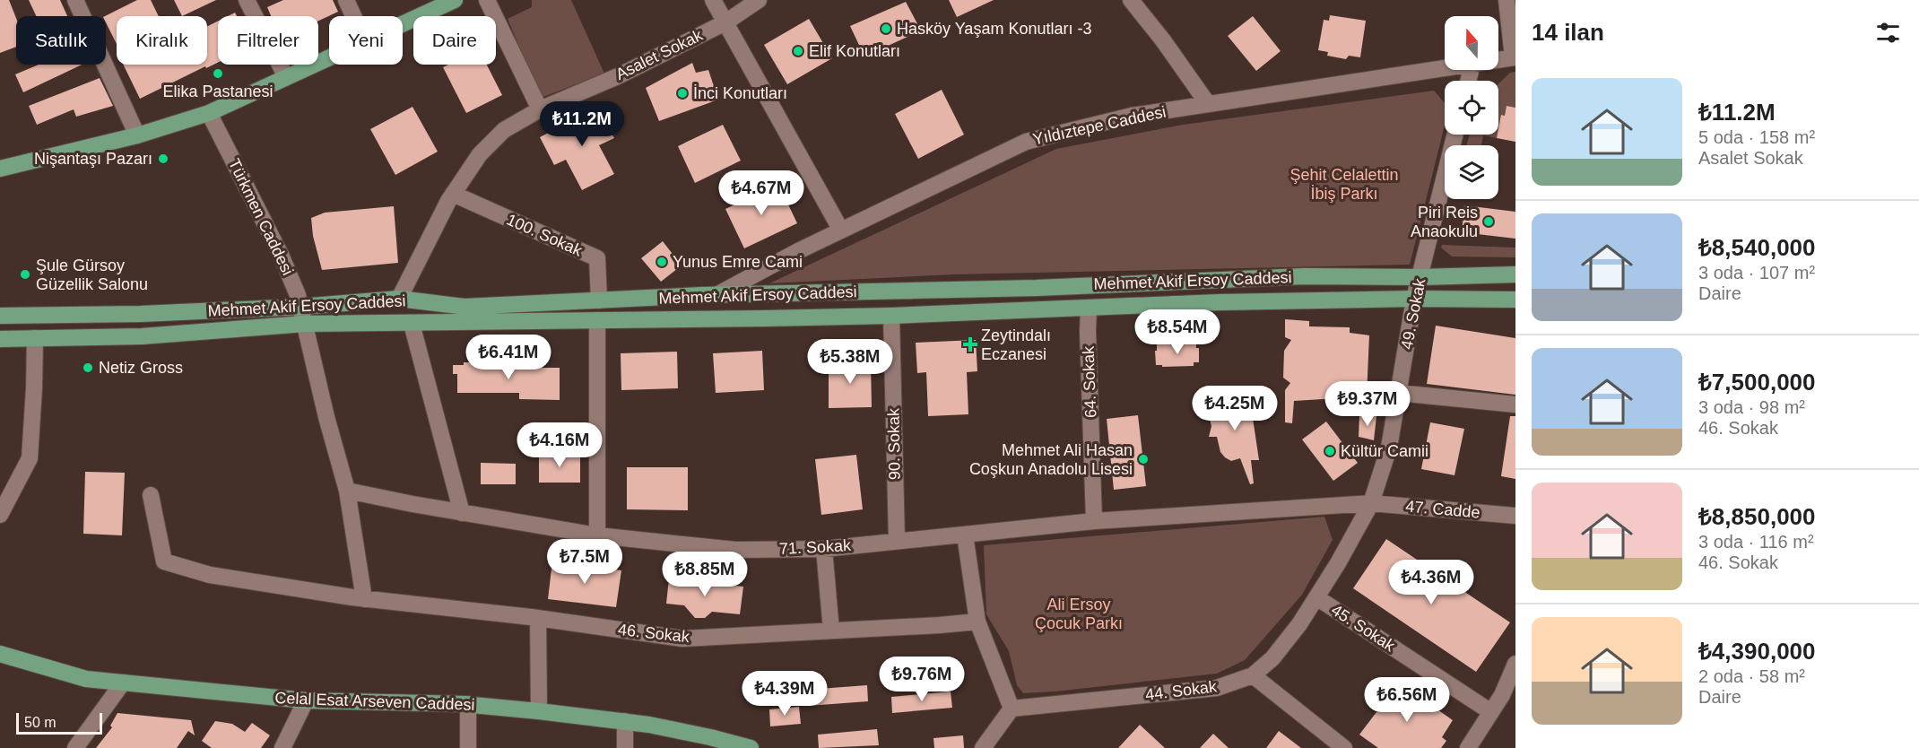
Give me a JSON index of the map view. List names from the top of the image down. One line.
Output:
{"streets":{"main road":["Mehmet Akif Ersoy Caddesi","Celal Esat Arseven Caddesi"],"street":["Asalet Sokak","Yıldıztepe Caddesi","Türkmen Caddesi","100. Sokak","49. Sokak","64. Sokak","90. Sokak","47. Cadde","71. Sokak","45. Sokak","46. Sokak","44. Sokak"]},"crossings":[["Asalet Sokak","100. Sokak"],["Asalet Sokak","Mehmet Akif Ersoy Caddesi"],["Yıldıztepe Caddesi","Mehmet Akif Ersoy Caddesi"],["Türkmen Caddesi","Mehmet Akif Ersoy Caddesi"],["Türkmen Caddesi","71. Sokak"],["Türkmen Caddesi","46. Sokak"],["100. Sokak","Mehmet Akif Ersoy Caddesi"],["Mehmet Akif Ersoy Caddesi","49. Sokak"],["Mehmet Akif Ersoy Caddesi","64. Sokak"],["Mehmet Akif Ersoy Caddesi","90. Sokak"],["49. Sokak","47. Cadde"],["49. Sokak","44. Sokak"],["64. Sokak","47. Cadde"],["64. Sokak","71. Sokak"],["90. Sokak","71. Sokak"],["47. Cadde","71. Sokak"],["47. Cadde","44. Sokak"],["45. Sokak","44. Sokak"]],"parks":["Şehit Celalettin İbiş Parkı","Ali Ersoy Çocuk Parkı"],"places":{"other":["Hasköy Yaşam Konutları -3","Elif Konutları","Elika Pastanesi","İnci Konutları","Nişantaşı Pazarı","Piri Reis Anaokulu","Yunus Emre Cami","Şule Gürsoy Güzellik Salonu","Netiz Gross","Kültür Camii","Mehmet Ali Hasan Coşkun Anadolu Lisesi"],"health":["Zeytindalı Eczanesi"]},"scale_bar":"50 m","north":"top","page":{"heading":"14 ilan","chip":["Satılık","Kiralık","Filtreler","Yeni","Daire"],"list":[{"name":"₺11.2M","note":"5 oda · 158 m² · Asalet Sokak"},{"name":"₺8,540,000","note":"3 oda · 107 m² · Daire"},{"name":"₺7,500,000","note":"3 oda · 98 m² · 46. Sokak"},{"name":"₺8,850,000","note":"3 oda · 116 m² · 46. Sokak"},{"name":"₺4,390,000","note":"2 oda · 58 m² · Daire"}],"price":["₺11.2M","₺4.67M","₺8.54M","₺6.41M","₺5.38M","₺9.37M","₺4.25M","₺4.16M","₺7.5M","₺8.85M","₺4.36M","₺9.76M","₺4.39M","₺6.56M"],"scale":"50 m"}}
